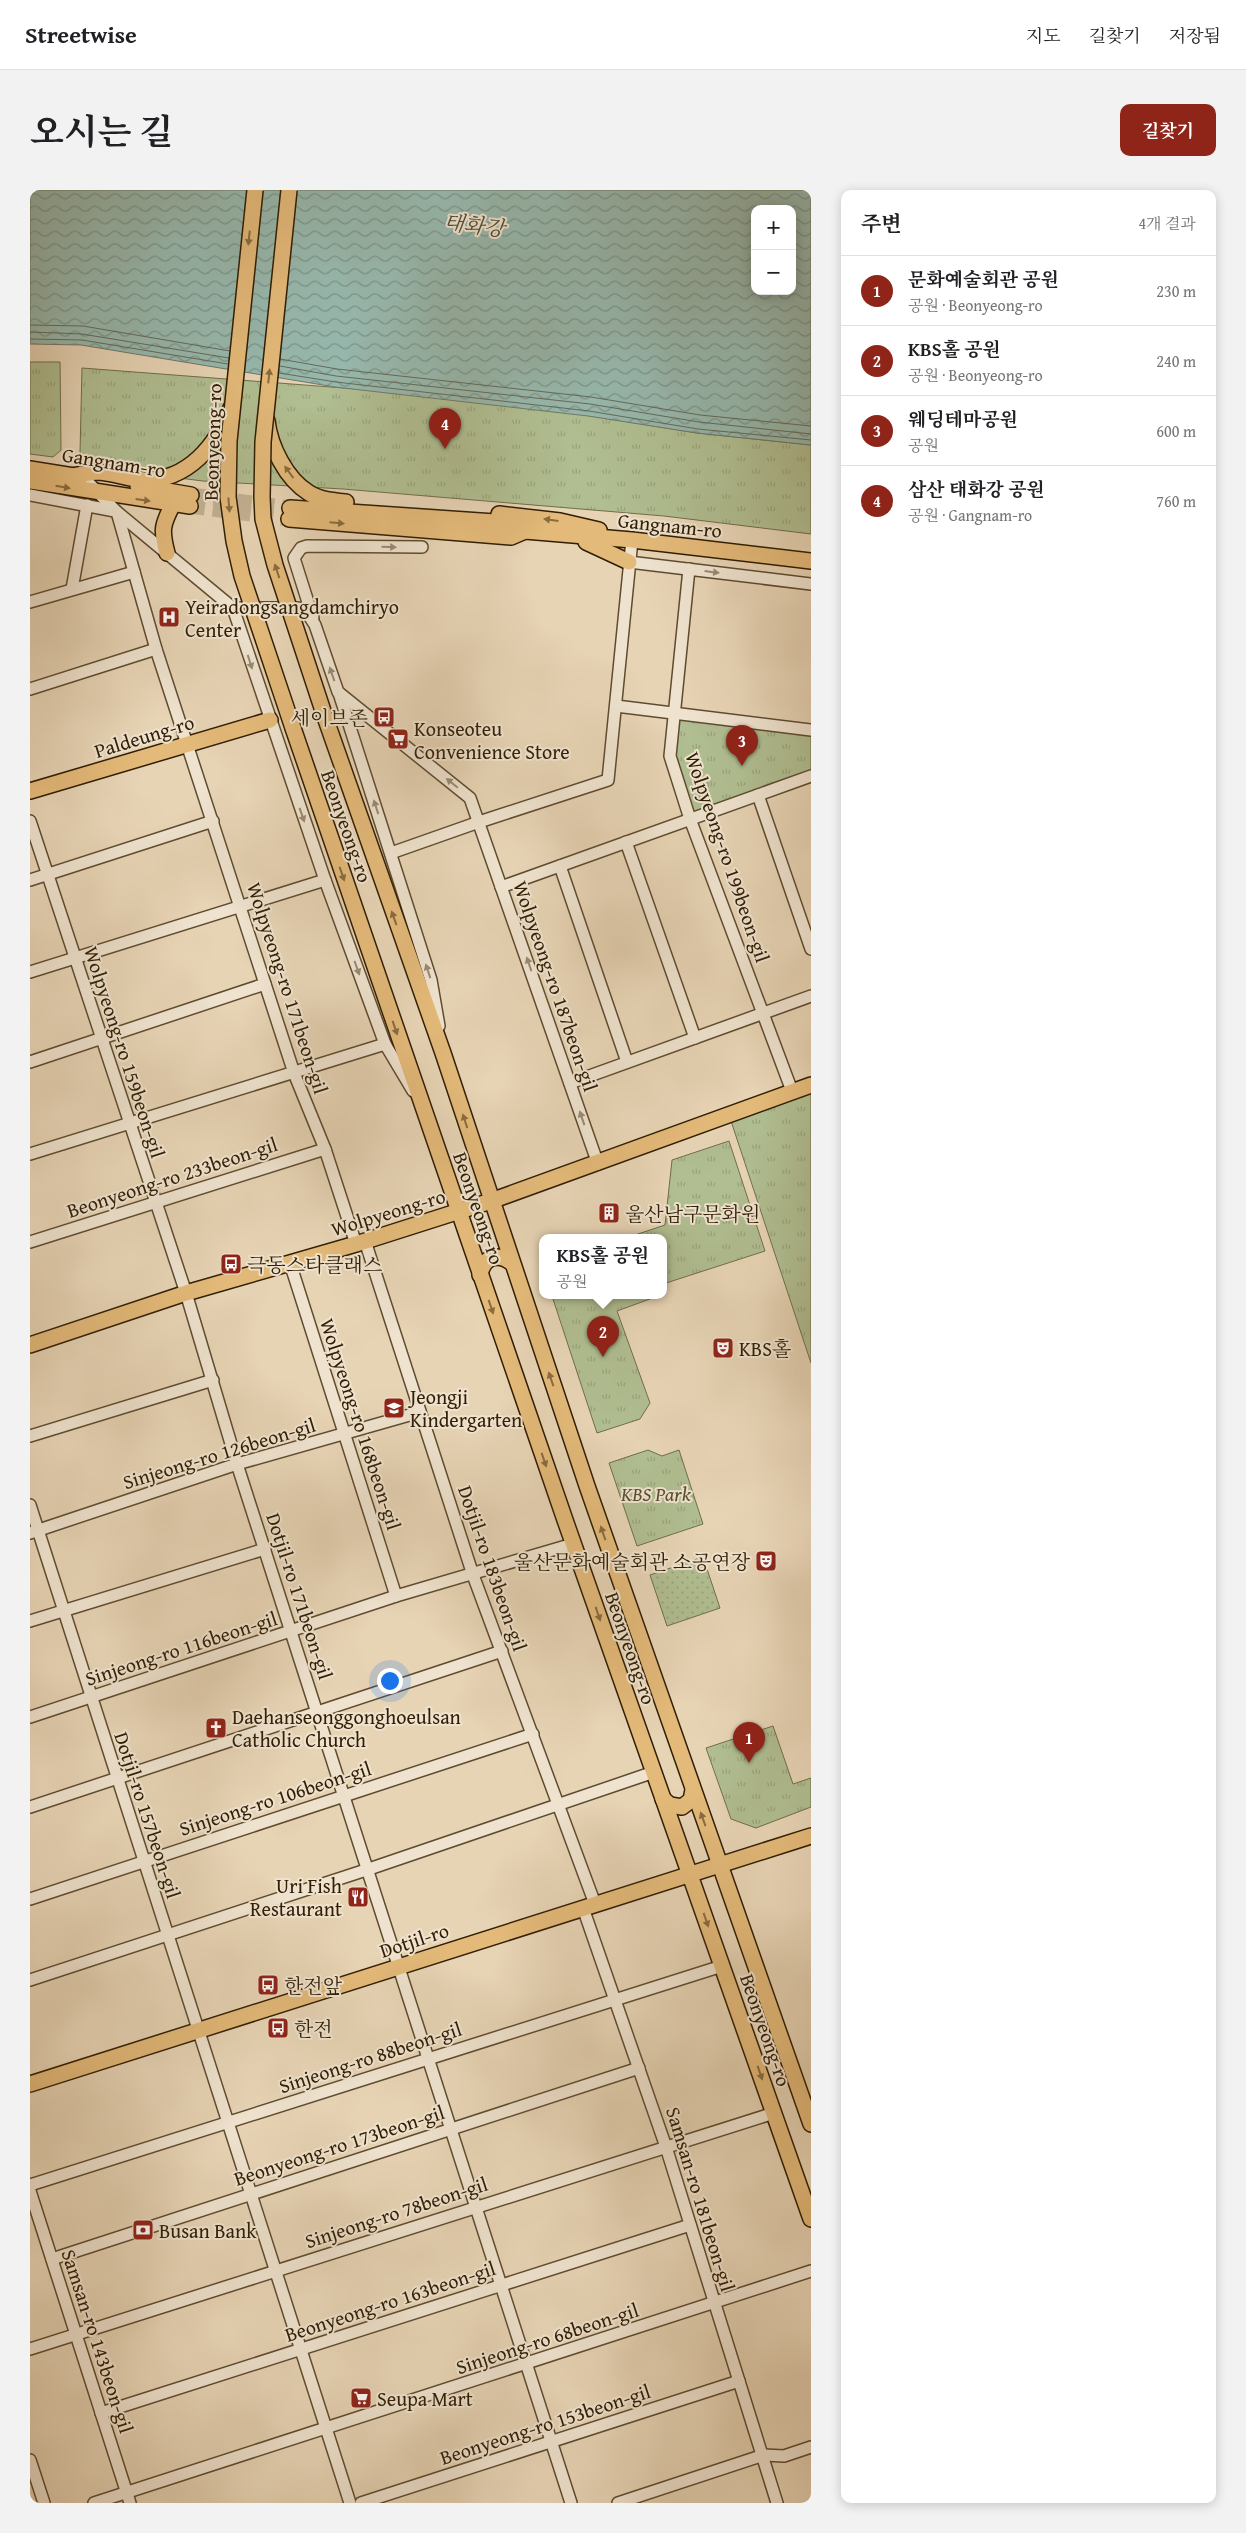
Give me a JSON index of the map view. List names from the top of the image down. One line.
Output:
{"streets":{"main road":["Beonyeong-ro","Gangnam-ro","Paldeung-ro","Wolpyeong-ro","Dotjil-ro"],"street":["Wolpyeong-ro 199beon-gil","Wolpyeong-ro 187beon-gil","Wolpyeong-ro 171beon-gil","Wolpyeong-ro 159beon-gil","Beonyeong-ro 233beon-gil","Wolpyeong-ro 168beon-gil","Sinjeong-ro 126beon-gil","Dotjil-ro 183beon-gil","Dotjil-ro 171beon-gil","Sinjeong-ro 116beon-gil","Sinjeong-ro 106beon-gil","Dotjil-ro 157beon-gil","Sinjeong-ro 88beon-gil","Beonyeong-ro 173beon-gil","Samsan-ro 181beon-gil","Sinjeong-ro 78beon-gil","Beonyeong-ro 163beon-gil","Sinjeong-ro 68beon-gil","Samsan-ro 143beon-gil","Beonyeong-ro 153beon-gil"]},"crossings":[["Beonyeong-ro","Wolpyeong-ro"],["Beonyeong-ro","Sinjeong-ro 116beon-gil"],["Beonyeong-ro","Dotjil-ro"],["Beonyeong-ro","Sinjeong-ro 88beon-gil"],["Beonyeong-ro","Sinjeong-ro 78beon-gil"],["Paldeung-ro","Wolpyeong-ro 171beon-gil"],["Wolpyeong-ro 199beon-gil","Wolpyeong-ro"],["Wolpyeong-ro 187beon-gil","Wolpyeong-ro"],["Wolpyeong-ro 171beon-gil","Beonyeong-ro 233beon-gil"],["Wolpyeong-ro 171beon-gil","Wolpyeong-ro"],["Wolpyeong-ro 171beon-gil","Dotjil-ro 183beon-gil"],["Wolpyeong-ro 159beon-gil","Beonyeong-ro 233beon-gil"],["Wolpyeong-ro 159beon-gil","Wolpyeong-ro"],["Wolpyeong-ro 159beon-gil","Dotjil-ro 171beon-gil"],["Wolpyeong-ro","Wolpyeong-ro 168beon-gil"],["Wolpyeong-ro","Dotjil-ro 183beon-gil"],["Wolpyeong-ro","Dotjil-ro 171beon-gil"],["Wolpyeong-ro 168beon-gil","Sinjeong-ro 126beon-gil"],["Wolpyeong-ro 168beon-gil","Sinjeong-ro 116beon-gil"],["Sinjeong-ro 126beon-gil","Dotjil-ro 183beon-gil"],["Sinjeong-ro 126beon-gil","Dotjil-ro 171beon-gil"],["Sinjeong-ro 126beon-gil","Dotjil-ro 157beon-gil"],["Dotjil-ro 183beon-gil","Sinjeong-ro 116beon-gil"],["Dotjil-ro 183beon-gil","Sinjeong-ro 106beon-gil"],["Dotjil-ro 183beon-gil","Dotjil-ro"],["Dotjil-ro 183beon-gil","Samsan-ro 181beon-gil"],["Dotjil-ro 171beon-gil","Sinjeong-ro 116beon-gil"],["Dotjil-ro 171beon-gil","Sinjeong-ro 106beon-gil"],["Dotjil-ro 171beon-gil","Dotjil-ro"],["Dotjil-ro 171beon-gil","Sinjeong-ro 88beon-gil"],["Dotjil-ro 171beon-gil","Beonyeong-ro 173beon-gil"],["Dotjil-ro 171beon-gil","Sinjeong-ro 78beon-gil"],["Dotjil-ro 171beon-gil","Beonyeong-ro 163beon-gil"],["Dotjil-ro 171beon-gil","Sinjeong-ro 68beon-gil"],["Dotjil-ro 171beon-gil","Beonyeong-ro 153beon-gil"],["Sinjeong-ro 116beon-gil","Dotjil-ro 157beon-gil"],["Sinjeong-ro 106beon-gil","Dotjil-ro 157beon-gil"],["Dotjil-ro 157beon-gil","Dotjil-ro"],["Dotjil-ro 157beon-gil","Sinjeong-ro 88beon-gil"],["Dotjil-ro 157beon-gil","Beonyeong-ro 173beon-gil"],["Dotjil-ro 157beon-gil","Sinjeong-ro 78beon-gil"],["Dotjil-ro 157beon-gil","Beonyeong-ro 163beon-gil"],["Dotjil-ro 157beon-gil","Sinjeong-ro 68beon-gil"],["Dotjil-ro","Samsan-ro 181beon-gil"],["Sinjeong-ro 88beon-gil","Samsan-ro 181beon-gil"],["Beonyeong-ro 173beon-gil","Samsan-ro 181beon-gil"],["Beonyeong-ro 173beon-gil","Samsan-ro 143beon-gil"],["Samsan-ro 181beon-gil","Sinjeong-ro 78beon-gil"],["Samsan-ro 181beon-gil","Beonyeong-ro 163beon-gil"],["Samsan-ro 181beon-gil","Sinjeong-ro 68beon-gil"],["Samsan-ro 181beon-gil","Beonyeong-ro 153beon-gil"],["Sinjeong-ro 78beon-gil","Samsan-ro 143beon-gil"],["Beonyeong-ro 163beon-gil","Samsan-ro 143beon-gil"],["Sinjeong-ro 68beon-gil","Samsan-ro 143beon-gil"]],"water":["태화강"],"parks":["KBS Park"],"places":{"hospital":["Yeiradongsangdamchiryo Center"],"bus stop":["세이브존","극동스타클래스","한전앞","한전"],"supermarket":["Konseoteu Convenience Store","Seupa Mart"],"building":["울산남구문화원"],"theatre":["KBS홀","울산문화예술회관 소공연장"],"school or university":["Jeongji Kindergarten"],"church":["Daehanseonggonghoeulsan Catholic Church"],"restaurant":["Uri Fish Restaurant"],"bank":["Busan Bank"]},"page":{"header":"Streetwise","nav":["지도","길찾기","저장됨"],"title":"오시는 길","buttons":"길찾기","heading":["주변","4개 결과"],"map_buttons":["+","−"],"list":[{"mark":"1","name":"문화예술회관 공원","note":"공원 · Beonyeong-ro","value":"230 m"},{"mark":"2","name":"KBS홀 공원","note":"공원 · Beonyeong-ro","value":"240 m"},{"mark":"3","name":"웨딩테마공원","note":"공원","value":"600 m"},{"mark":"4","name":"삼산 태화강 공원","note":"공원 · Gangnam-ro","value":"760 m"}],"pins":["4","3","2","1"],"popup":["KBS홀 공원","공원"]}}
